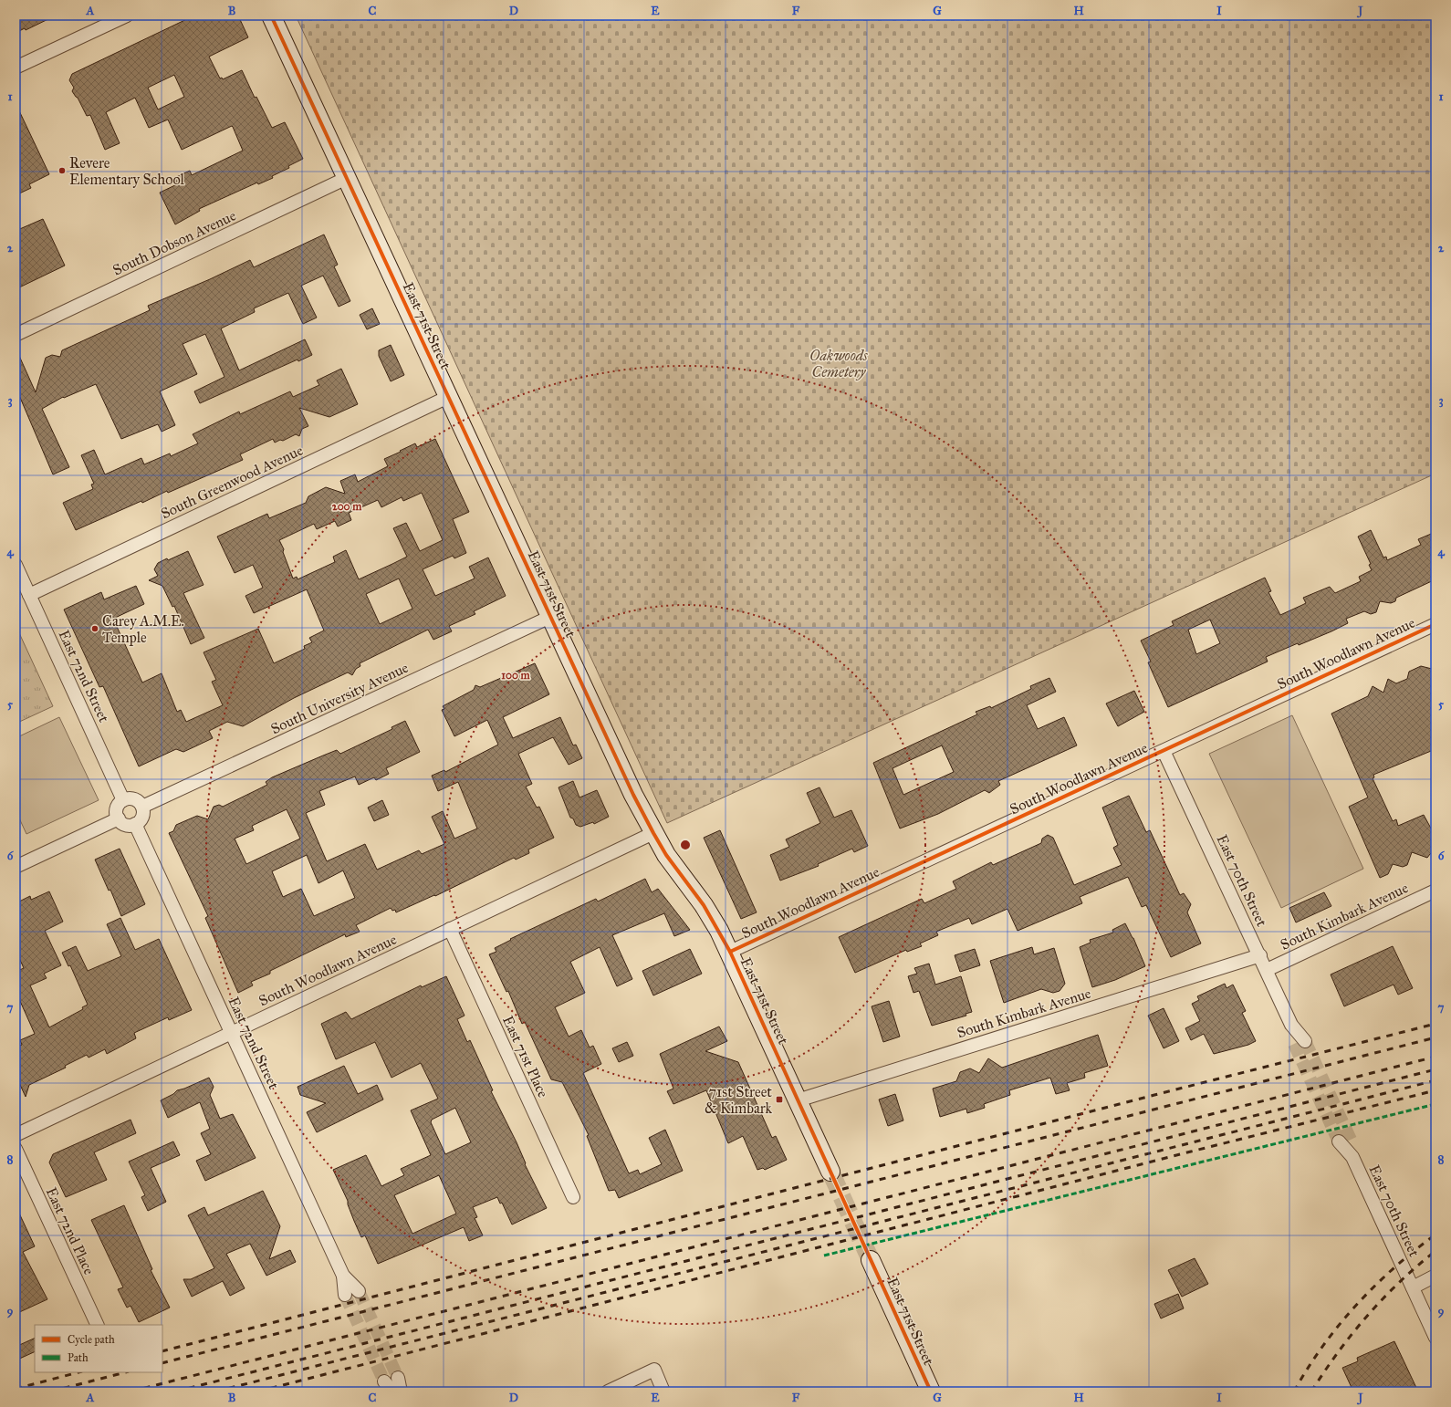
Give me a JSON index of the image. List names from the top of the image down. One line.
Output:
{"streets":{"main road":["East 71st Street"],"street":["South Dobson Avenue","South Greenwood Avenue","South Woodlawn Avenue","East 72nd Street","South University Avenue","East 70th Street","South Kimbark Avenue","East 71st Place","East 72nd Place"]},"crossings":[["South Dobson Avenue","East 71st Street"],["East 71st Street","South Greenwood Avenue"],["East 71st Street","South Woodlawn Avenue"],["East 71st Street","South University Avenue"],["East 71st Street","South Kimbark Avenue"],["South Greenwood Avenue","East 72nd Street"],["South Woodlawn Avenue","East 72nd Street"],["South Woodlawn Avenue","East 70th Street"],["South Woodlawn Avenue","East 71st Place"],["East 72nd Street","South University Avenue"],["East 70th Street","South Kimbark Avenue"]],"parks":["Oakwoods Cemetery"],"places":{"other":["Revere Elementary School","Carey A.M.E. Temple"],"transit":["71st Street & Kimbark"]},"legend":["Cycle path","Path"],"grid":{"columns":["A","B","C","D","E","F","G","H","I","J"],"rows":["1","2","3","4","5","6","7","8","9"]},"rings":["200 m","100 m"]}
